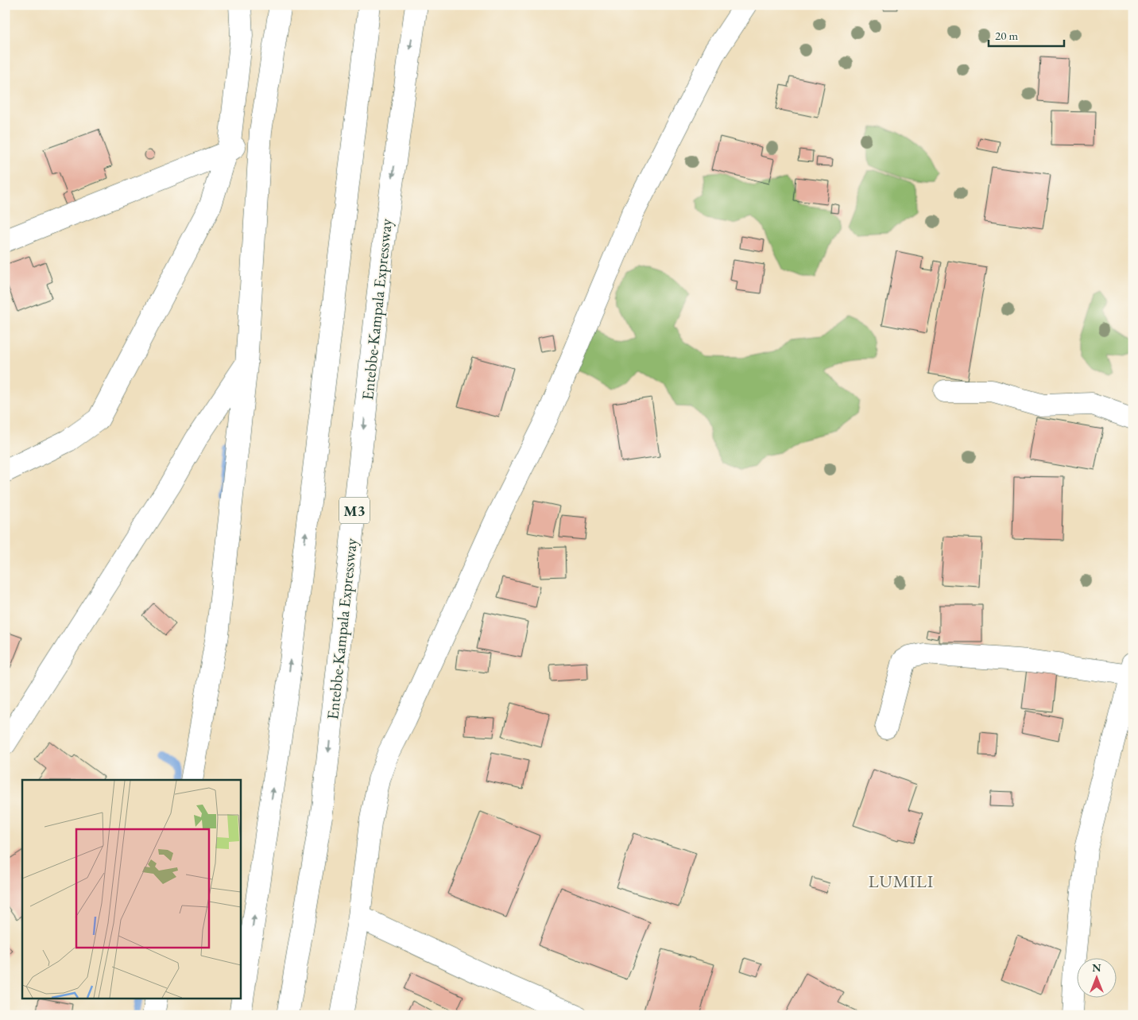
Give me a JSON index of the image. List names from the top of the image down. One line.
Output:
{"streets":{"main road":["Entebbe-Kampala Expressway","M3"]},"districts":["LUMILI"],"scale_bar":"20 m","north":"top"}
